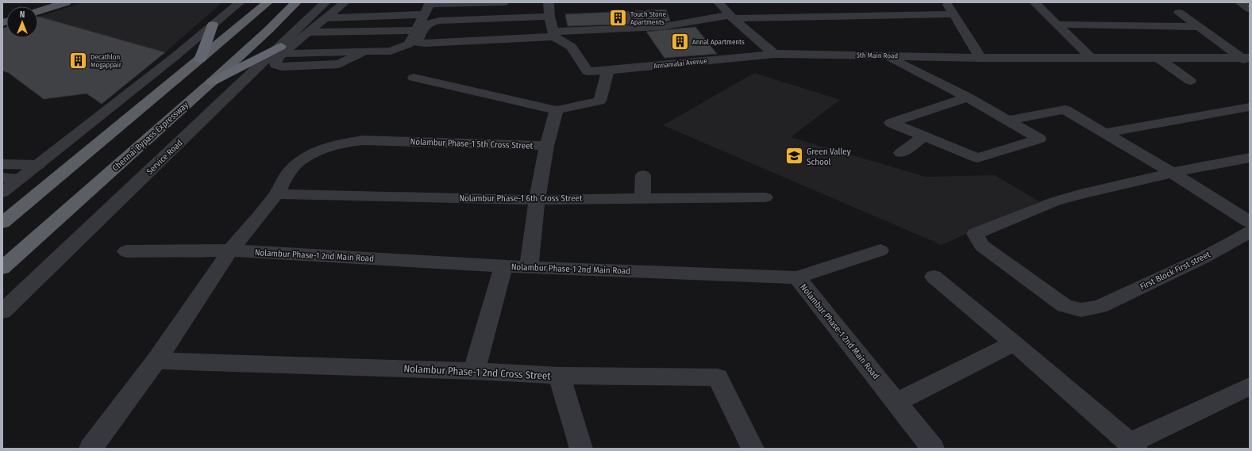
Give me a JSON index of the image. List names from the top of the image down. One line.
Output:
{"streets":{"highway":["Chennai Bypass Expressway"],"street":["5th Main Road","Annamalai Avenue","Nolambur Phase-1 5th Cross Street","Service Road","Nolambur Phase-1 6th Cross Street","Nolambur Phase-1 2nd Main Road","First Block First street","Nolambur Phase-1 2nd Cross Street"]},"crossings":[["5th Main Road","Annamalai Avenue"],["Nolambur Phase-1 5th Cross Street","Nolambur Phase-1 6th Cross Street"],["Nolambur Phase-1 5th Cross Street","Nolambur Phase-1 2nd Main Road"],["Nolambur Phase-1 5th Cross Street","Nolambur Phase-1 2nd Cross Street"]],"places":{"building":["Touch Stone Apartments","Annal Apartments","Decathlon Mogappair"],"school or university":["Green Valley School"]},"north":"top"}
